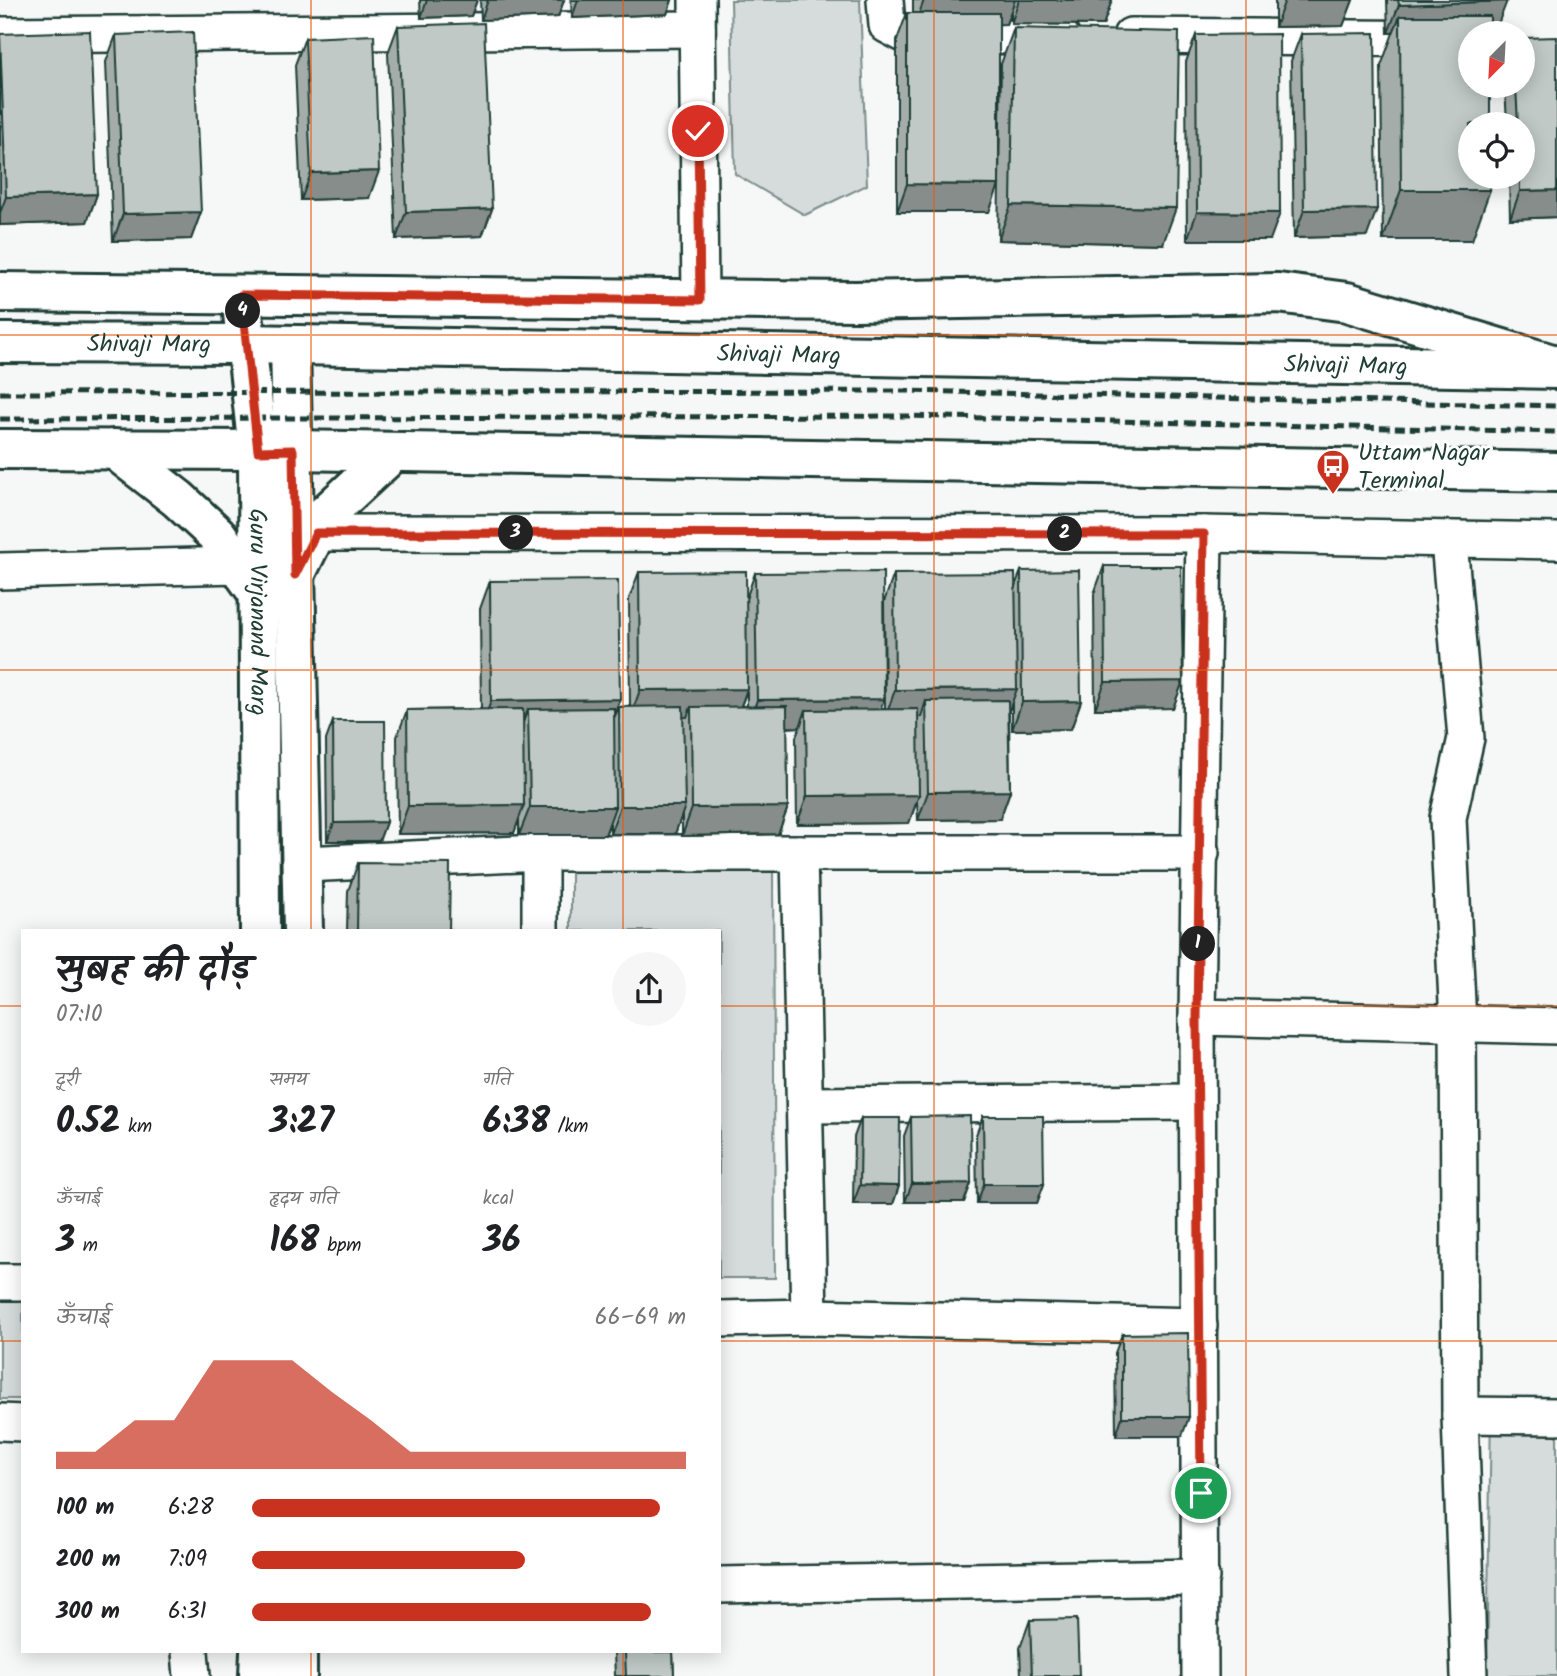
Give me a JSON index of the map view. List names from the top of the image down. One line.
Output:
{"streets":{"main road":["Shivaji Marg","Guru Virjanand Marg"]},"crossings":[["Shivaji Marg","Guru Virjanand Marg"]],"places":{"bus stop":["Uttam Nagar Terminal"]},"north":"bottom left","page":{"pins":["4","3","2","1"],"heading":["सुबह की दौड़","07:10"],"stats":[["दूरी","0.52 km"],["समय","3:27"],["गति","6:38 /km"],["ऊँचाई","3 m"],["हृदय गति","168 bpm"],["kcal","36"]],"chart":["ऊँचाई","66–69 m"],"list":[{"name":"100 m","note":"6:28"},{"name":"200 m","note":"7:09"},{"name":"300 m","note":"6:31"}]}}
